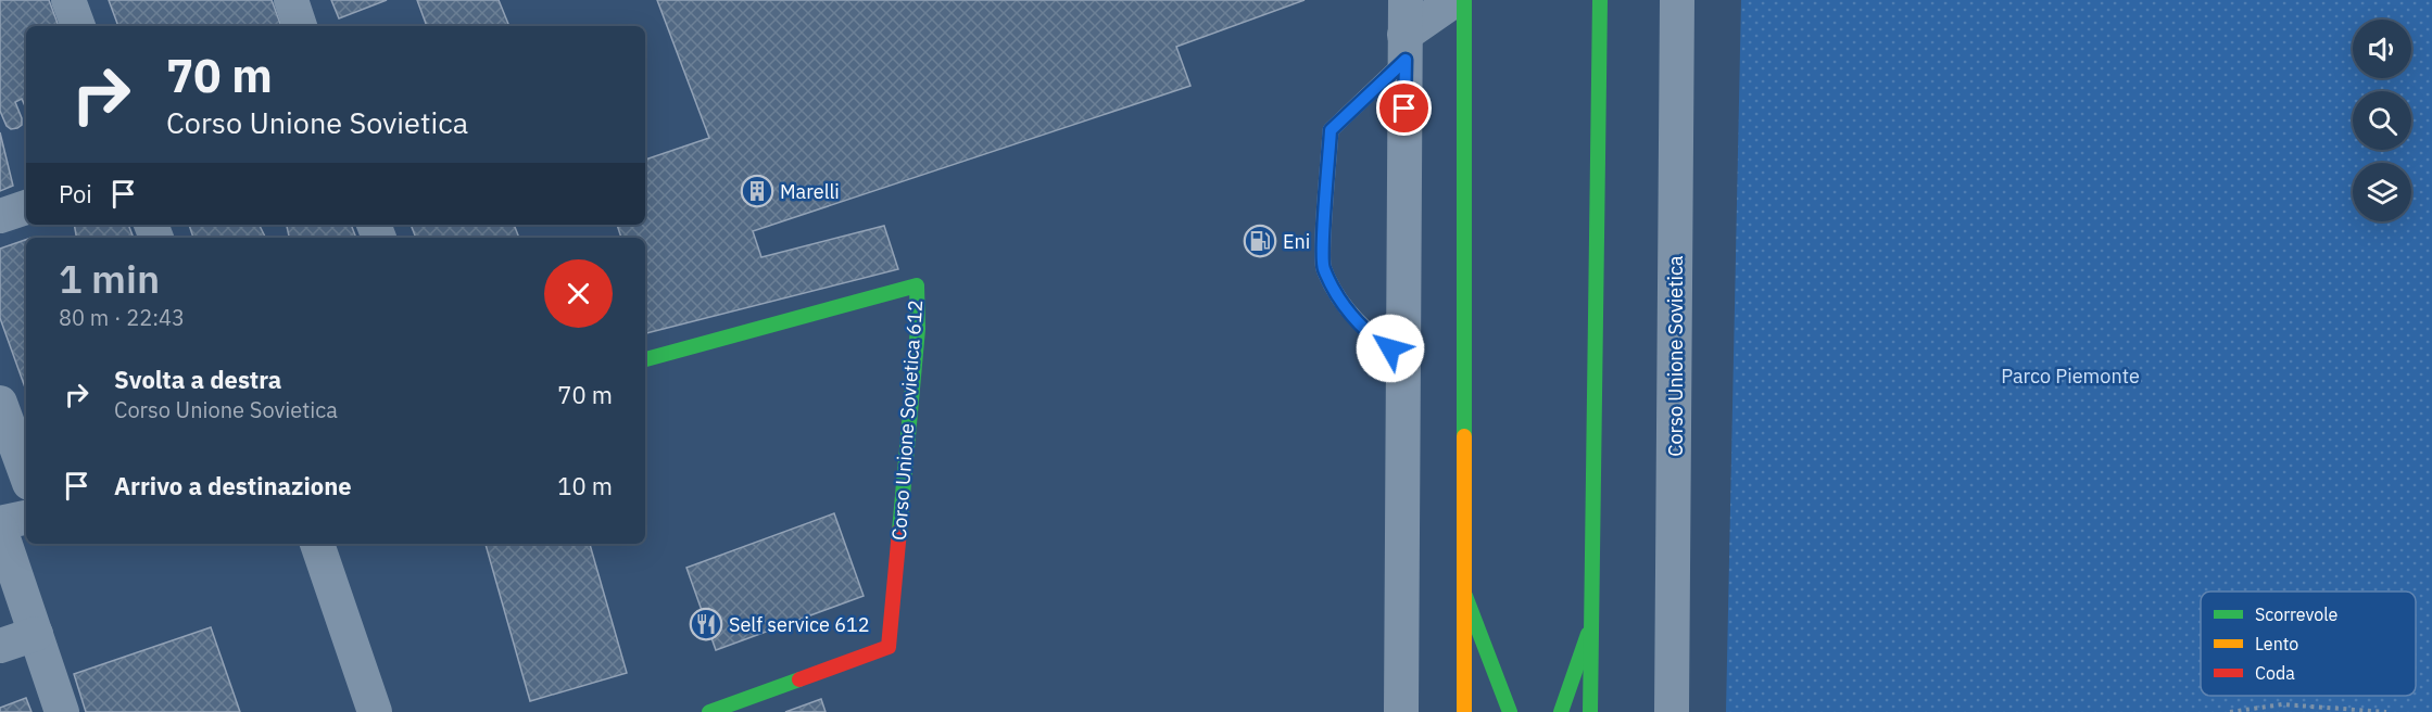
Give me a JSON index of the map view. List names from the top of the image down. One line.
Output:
{"streets":{"main road":["Corso Unione Sovietica 612"],"street":["Corso Unione Sovietica"]},"parks":["Parco Piemonte"],"places":{"building":["Marelli"],"fuel station":["Eni"],"restaurant":["Self service 612"]},"legend":["Scorrevole","Lento","Coda"],"page":{"turn":["70 m","Corso Unione Sovietica"],"then":"Poi","heading":["1 min","80 m · 22:43"],"list":[{"name":"Svolta a destra","note":"Corso Unione Sovietica","value":"70 m"},{"name":"Arrivo a destinazione","value":"10 m"}]}}
